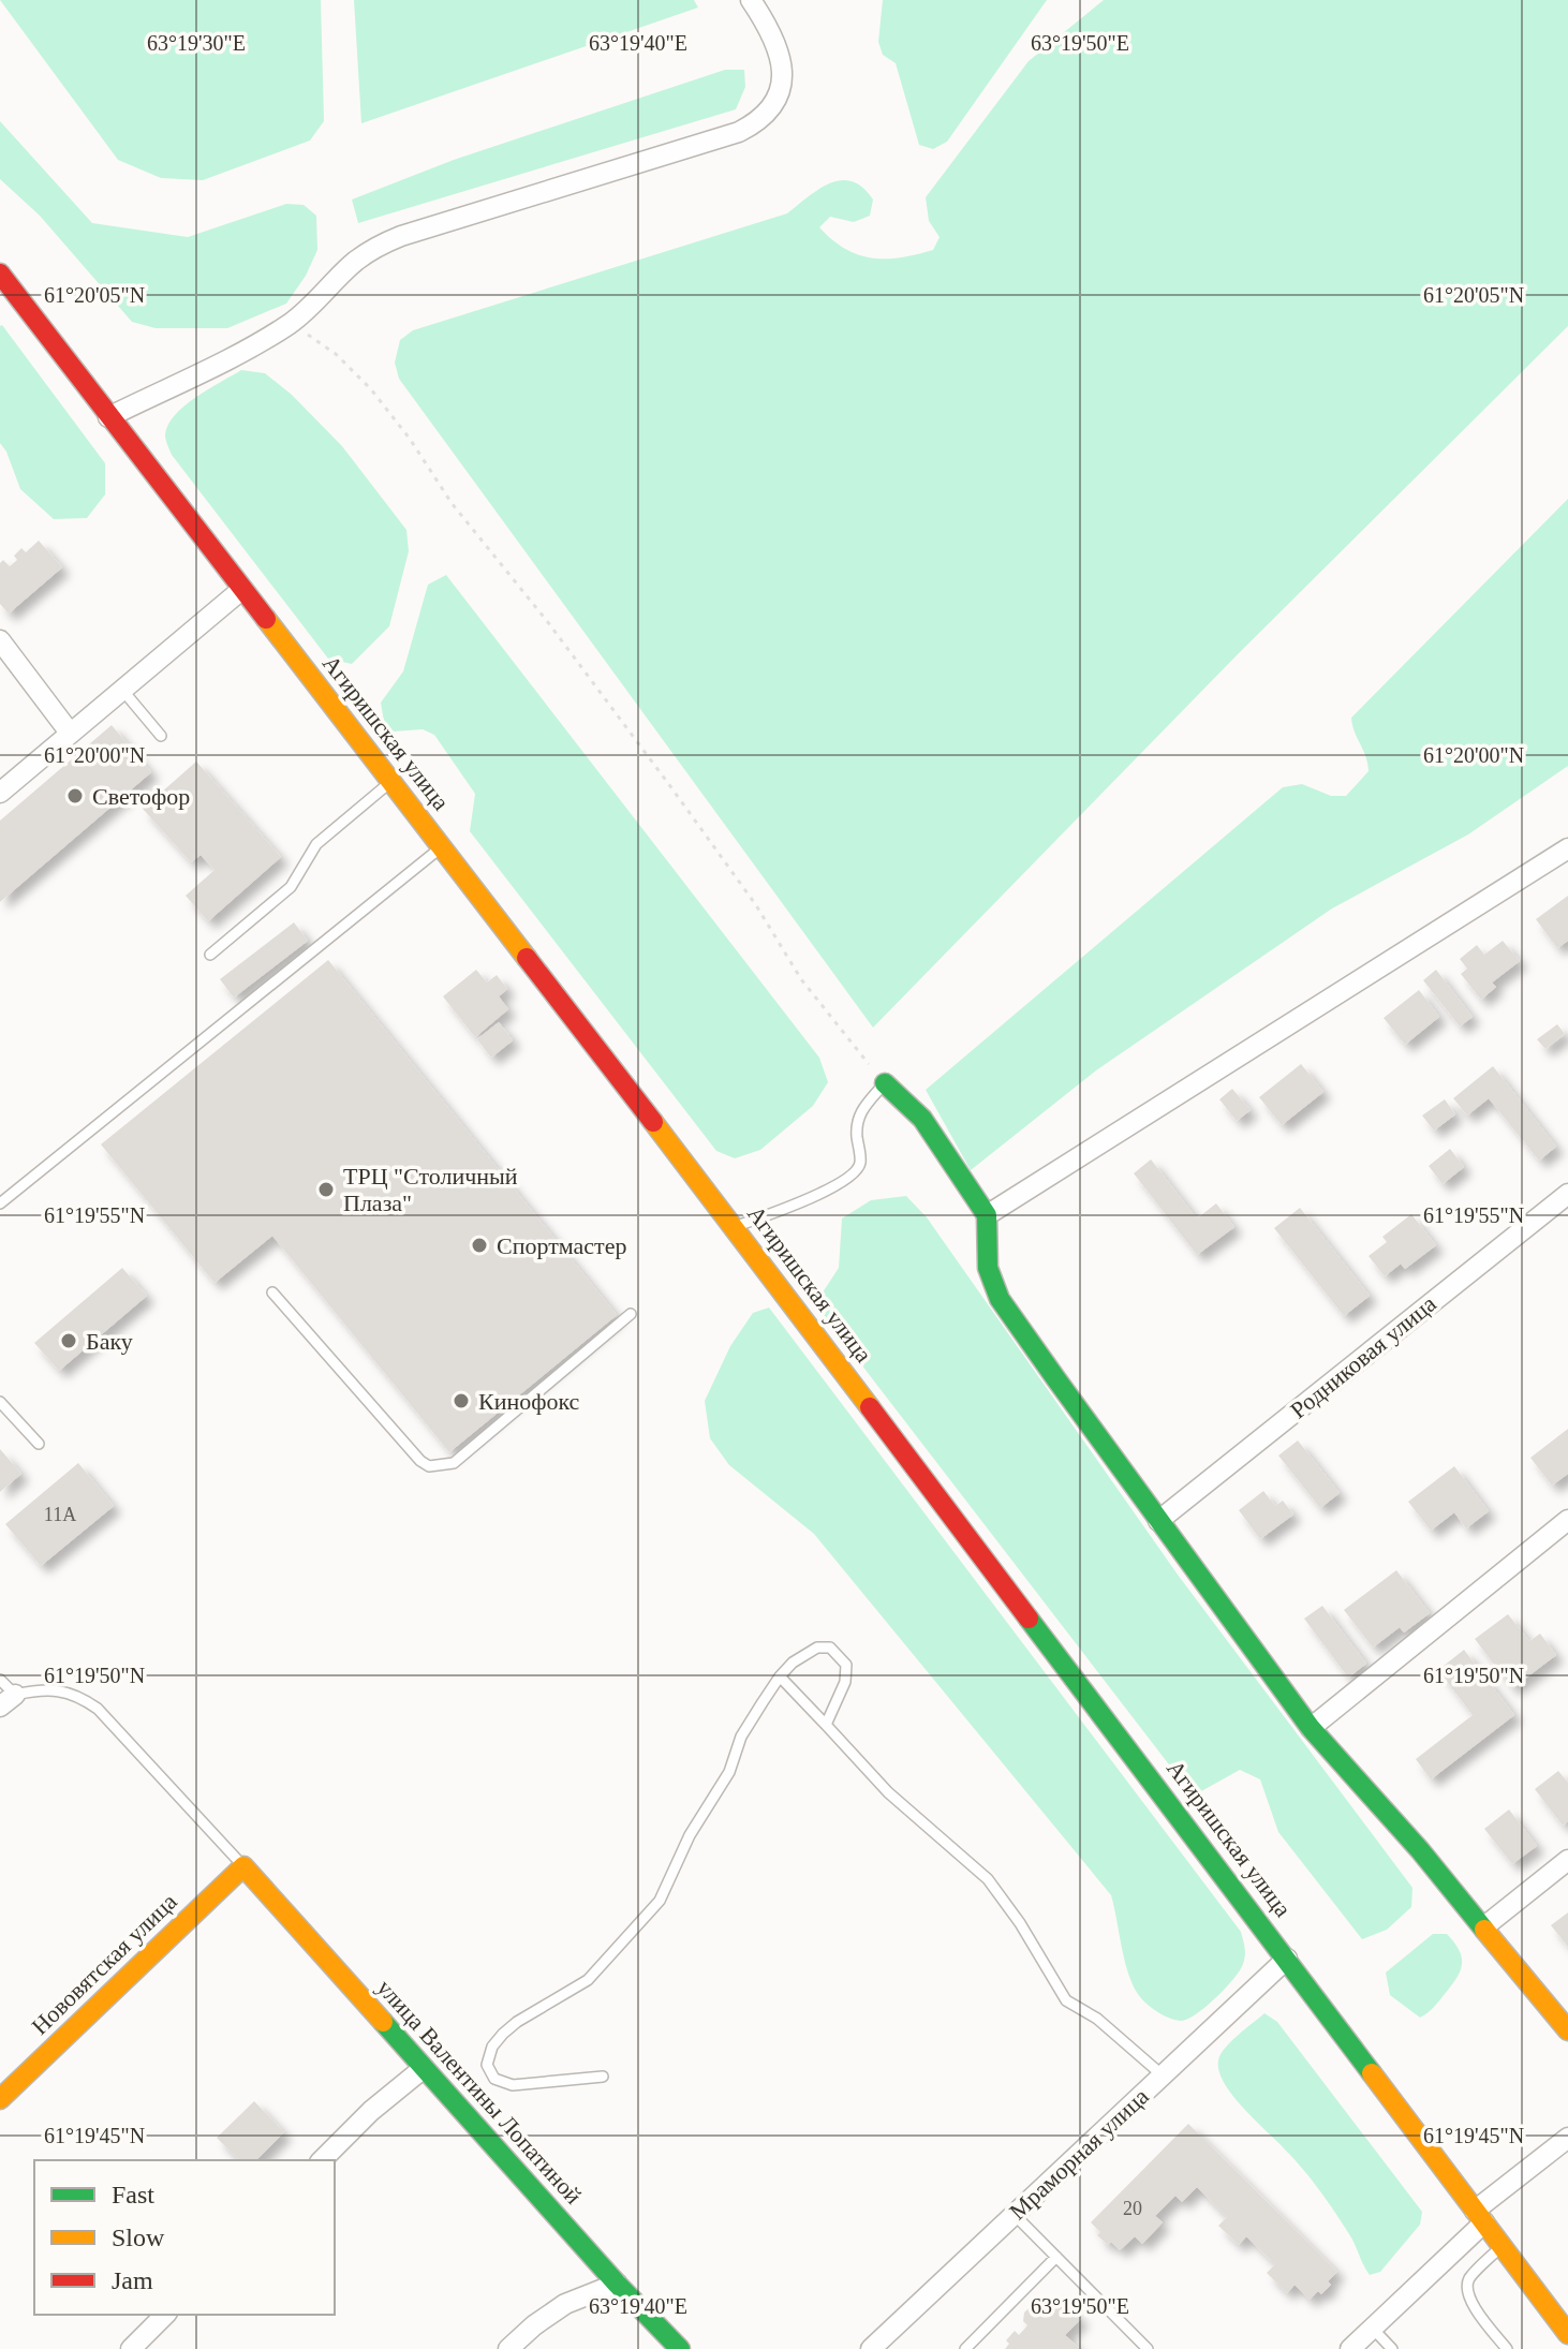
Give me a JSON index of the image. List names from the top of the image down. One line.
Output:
{"streets":{"street":["Агиришская улица","Родниковая улица","Нововятская улица","улица Валентины Лопатиной","Мраморная улица"]},"crossings":[["Агиришская улица","Мраморная улица"],["Нововятская улица","улица Валентины Лопатиной"]],"places":["Светофор","ТРЦ \"Столичный Плаза\"","Спортмастер","Баку","Кинофокс"],"house_numbers":["11А","20"],"legend":["Fast","Slow","Jam"],"coordinates":["63°19'30\"E","63°19'40\"E","63°19'50\"E","61°20'05\"N","61°20'00\"N","61°19'55\"N","61°19'50\"N","61°19'45\"N"]}
